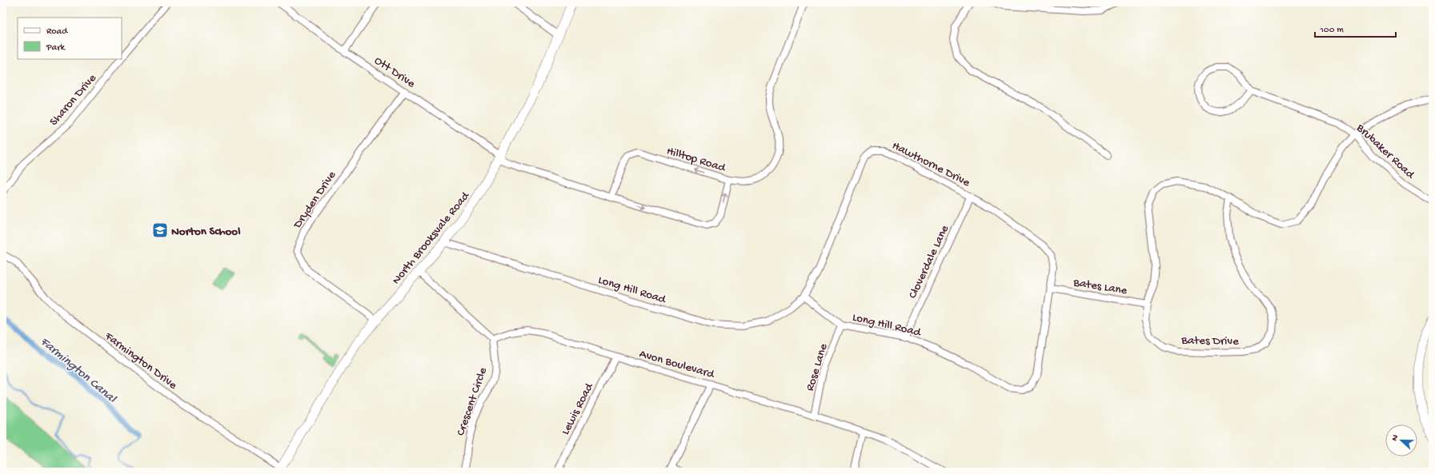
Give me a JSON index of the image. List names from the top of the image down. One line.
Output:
{"streets":{"main road":["North Brooksvale Road"],"street":["Ott Drive","Sharon Drive","Brubaker Road","Hilltop Road","Hawthorne Drive","Dryden Drive","Cloverdale Lane","Bates Lane","Long Hill Road","Bates Drive","Farmington Drive","Avon Boulevard","Rose Lane","Crescent Circle","Lewis Road"]},"crossings":[["Ott Drive","Hilltop Road"],["Ott Drive","Dryden Drive"],["Ott Drive","North Brooksvale Road"],["Brubaker Road","Bates Drive"],["Hilltop Road","North Brooksvale Road"],["Hawthorne Drive","Cloverdale Lane"],["Hawthorne Drive","Bates Lane"],["Hawthorne Drive","Long Hill Road"],["Dryden Drive","North Brooksvale Road"],["North Brooksvale Road","Long Hill Road"],["North Brooksvale Road","Farmington Drive"],["Cloverdale Lane","Long Hill Road"],["Bates Lane","Long Hill Road"],["Bates Lane","Bates Drive"],["Long Hill Road","Rose Lane"],["Avon Boulevard","Rose Lane"],["Avon Boulevard","Crescent Circle"],["Avon Boulevard","Lewis Road"]],"water":["Farmington Canal"],"places":{"school or university":["Norton School"]},"legend":["Road","Park"],"scale_bar":"100 m","north":"left"}
